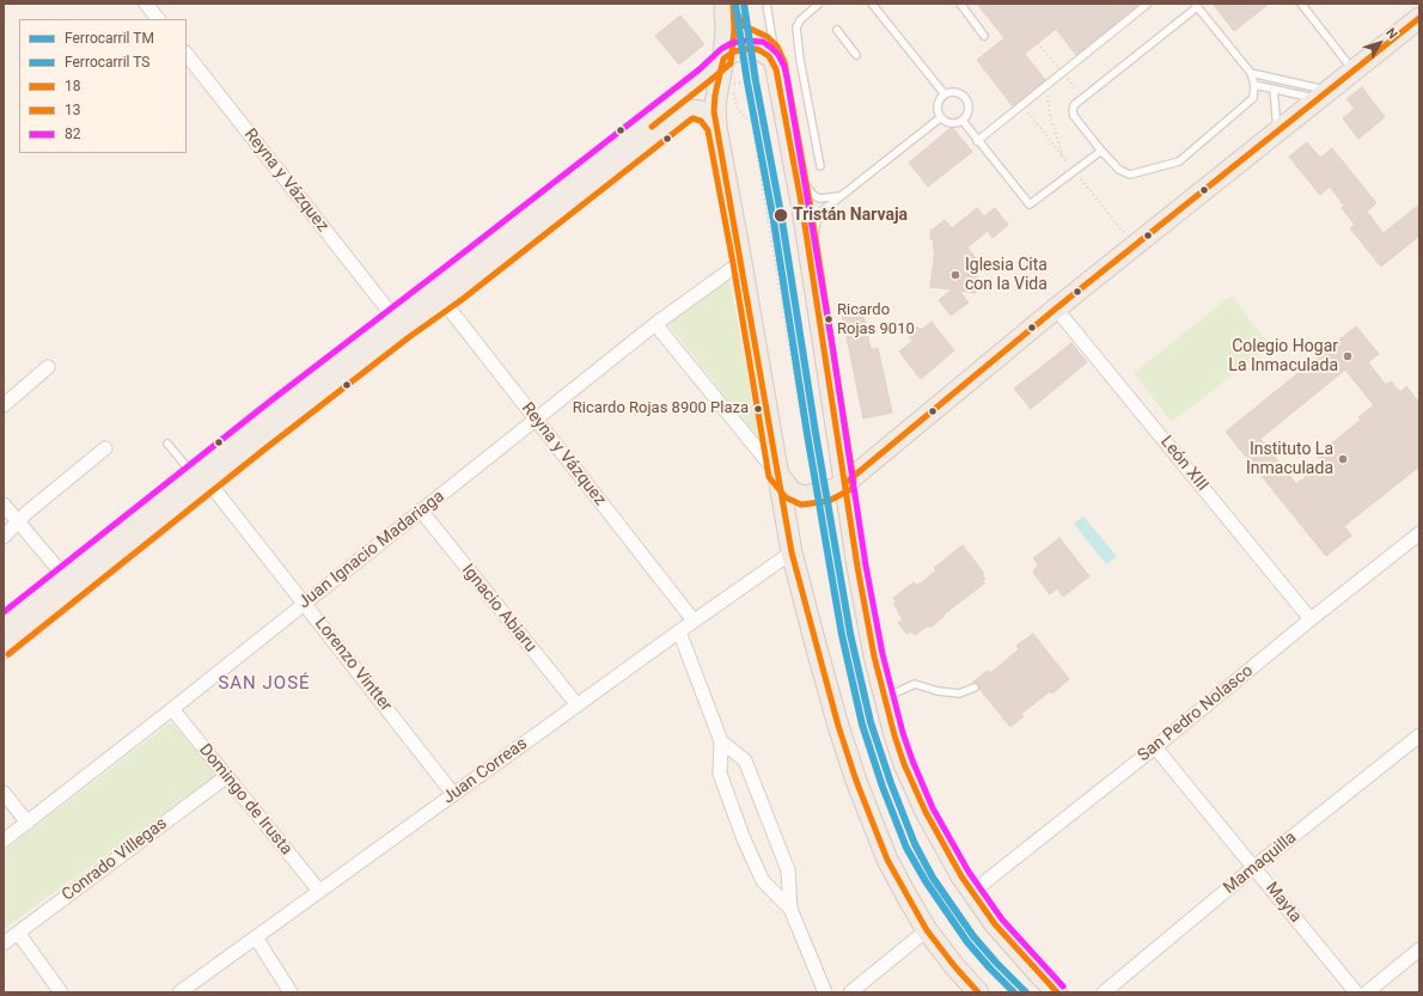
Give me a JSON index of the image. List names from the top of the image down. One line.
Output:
{"streets":{"street":["Reyna y Vázquez","León XIII","Juan Ignacio Madariaga","Ignacio Abiaru","Lorenzo Vintter","San Pedro Nolasco","Juan Correas","Domingo de Irusta","Conrado Villegas","Mamaquilla","Mayta"]},"crossings":[["Reyna y Vázquez","Juan Ignacio Madariaga"],["Reyna y Vázquez","Juan Correas"],["León XIII","San Pedro Nolasco"],["Juan Ignacio Madariaga","Ignacio Abiaru"],["Juan Ignacio Madariaga","Lorenzo Vintter"],["Juan Ignacio Madariaga","Domingo de Irusta"],["Ignacio Abiaru","Juan Correas"],["Lorenzo Vintter","Juan Correas"],["San Pedro Nolasco","Mayta"],["Juan Correas","Domingo de Irusta"],["Domingo de Irusta","Conrado Villegas"],["Mamaquilla","Mayta"]],"districts":["SAN JOSÉ"],"places":["Tristán Narvaja","Iglesia Cita con la Vida","Ricardo Rojas 9010","Colegio Hogar La Inmaculada","Ricardo Rojas 8900 Plaza","Instituto La Inmaculada"],"lines":["rail line TM","transit line 13","rail line TS","transit line 18","transit line 82"],"legend":["Ferrocarril TM","Ferrocarril TS","18","13","82"],"north":"top right"}
